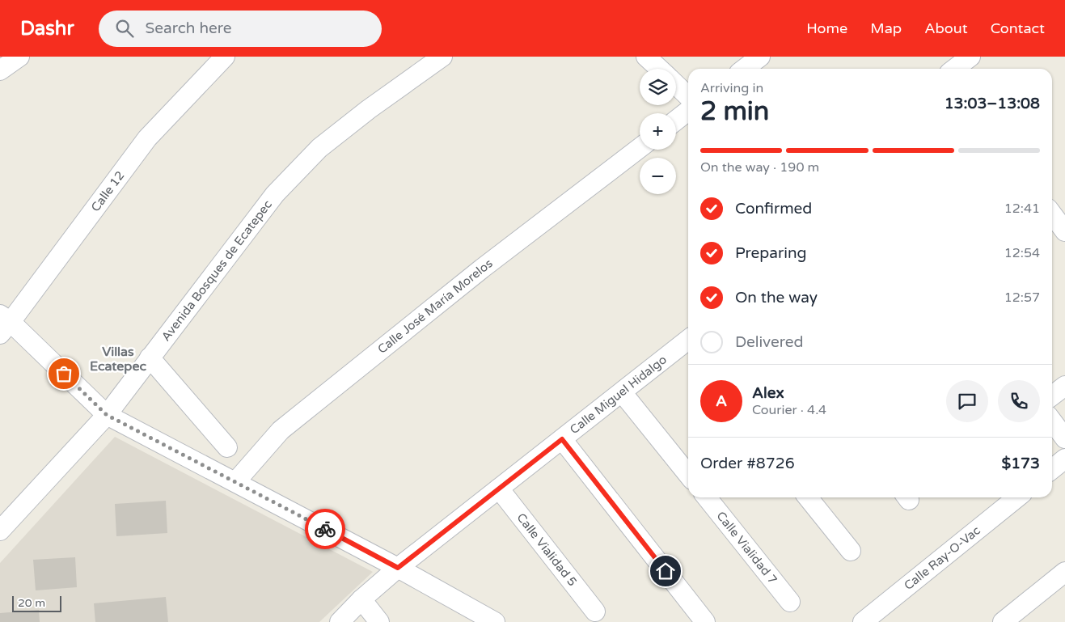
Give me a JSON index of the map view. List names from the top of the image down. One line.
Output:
{"streets":{"street":["Calle 12","Avenida Bosques de Ecatepec","Calle José María Morelos","Calle Miguel Hidalgo","Calle Vialidad 7","Calle Vialidad 5","Calle Ray-O-Vac"]},"crossings":[["Calle Miguel Hidalgo","Calle Vialidad 5"]],"districts":["Villas Ecatepec"],"scale_bar":"20 m","page":{"header":"Dashr","search":"Search here","nav":["Home","Map","About","Contact"],"map_buttons":["+","−"],"heading":["2 min","Arriving in","13:03–13:08"],"panel":["Alex","Courier · 4.4","Order #8726","$173"],"bar":"On the way · 190 m","list":[["Confirmed","12:41"],["Preparing","12:54"],["On the way","12:57"],"Delivered"],"round":"A","scale":"20 m"}}
